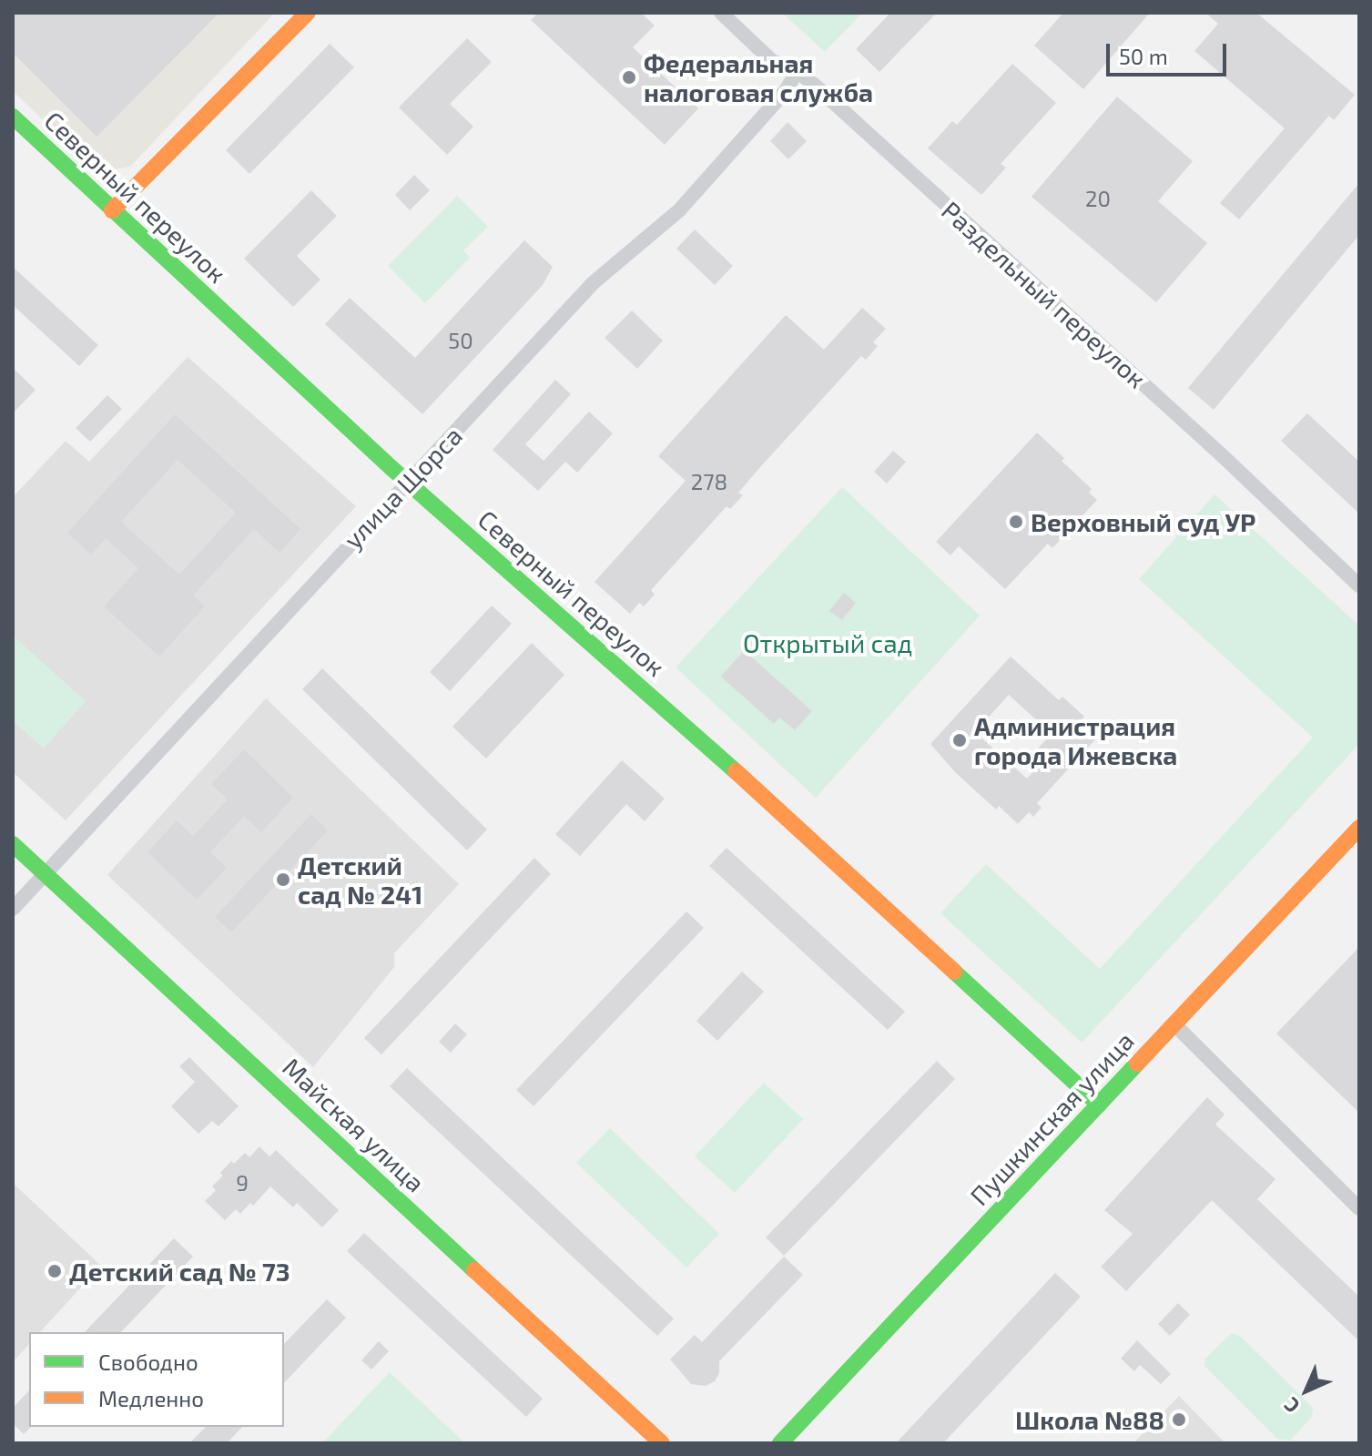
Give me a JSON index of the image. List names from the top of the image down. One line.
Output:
{"streets":{"street":["Северный переулок","Раздельный переулок","улица Щорса","Пушкинская улица","Майская улица"]},"crossings":[["Северный переулок","улица Щорса"],["Северный переулок","Пушкинская улица"],["Раздельный переулок","улица Щорса"],["улица Щорса","Майская улица"]],"parks":["Открытый сад"],"places":["Федеральная налоговая служба","Верховный суд УР","Администрация города Ижевска","Детский сад № 241","Детский сад № 73","Школа №88"],"house_numbers":["20","50","278","9"],"legend":["Свободно","Медленно"],"scale_bar":"50 m","north":"bottom left"}
